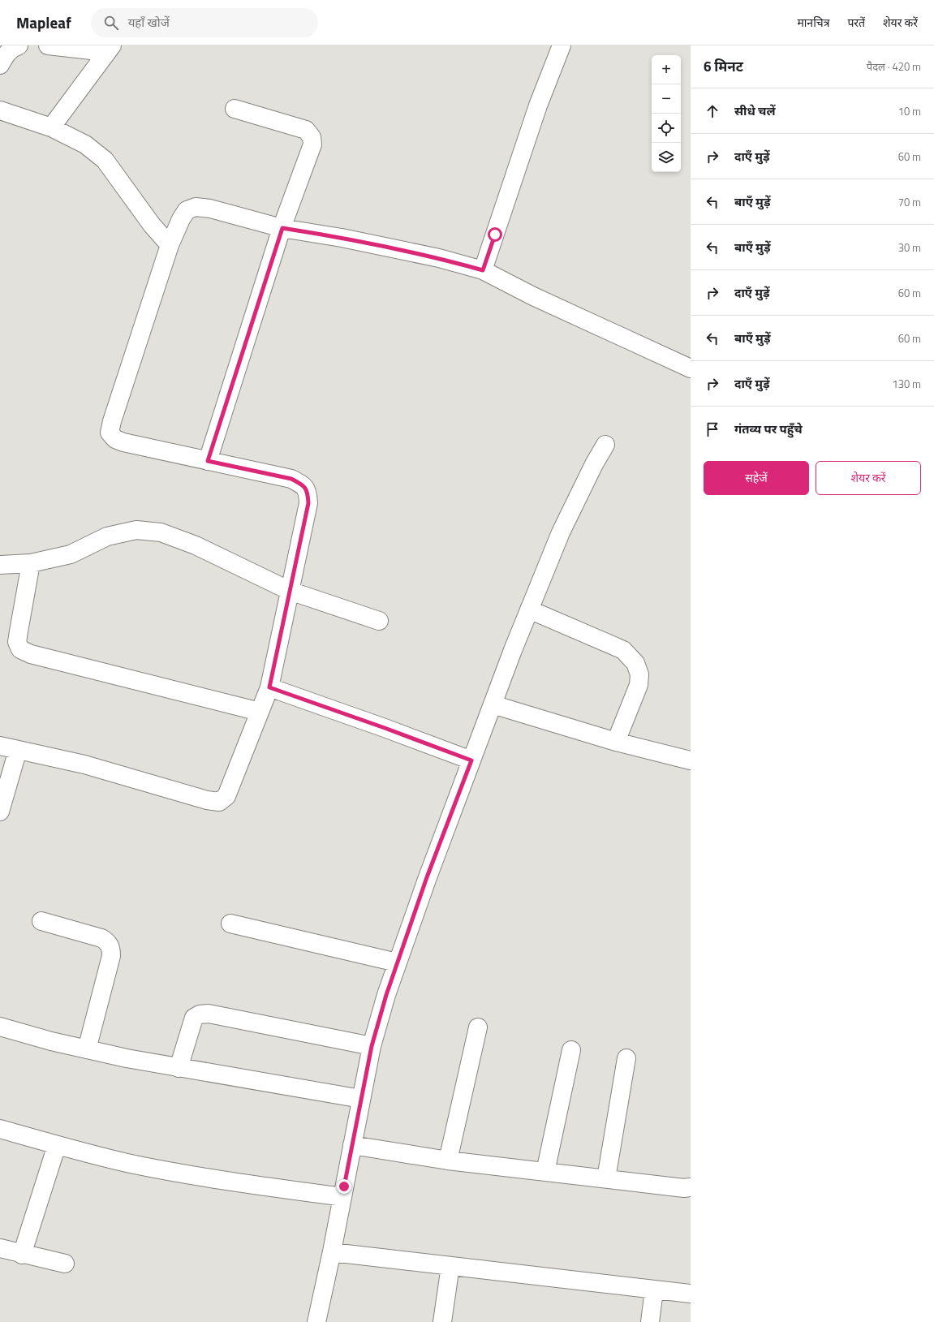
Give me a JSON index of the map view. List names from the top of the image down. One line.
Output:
{"page":{"header":"Mapleaf","search":"यहाँ खोजें","nav":["मानचित्र","परतें","शेयर करें"],"heading":["6 मिनट","पैदल · 420 m"],"map_buttons":["+","−"],"list":[["सीधे चलें","10 m"],["दाएँ मुड़ें","60 m"],["बाएँ मुड़ें","70 m"],["बाएँ मुड़ें","30 m"],["दाएँ मुड़ें","60 m"],["बाएँ मुड़ें","60 m"],["दाएँ मुड़ें","130 m"],"गंतव्य पर पहुँचे"],"buttons":["सहेजें","शेयर करें"]}}
